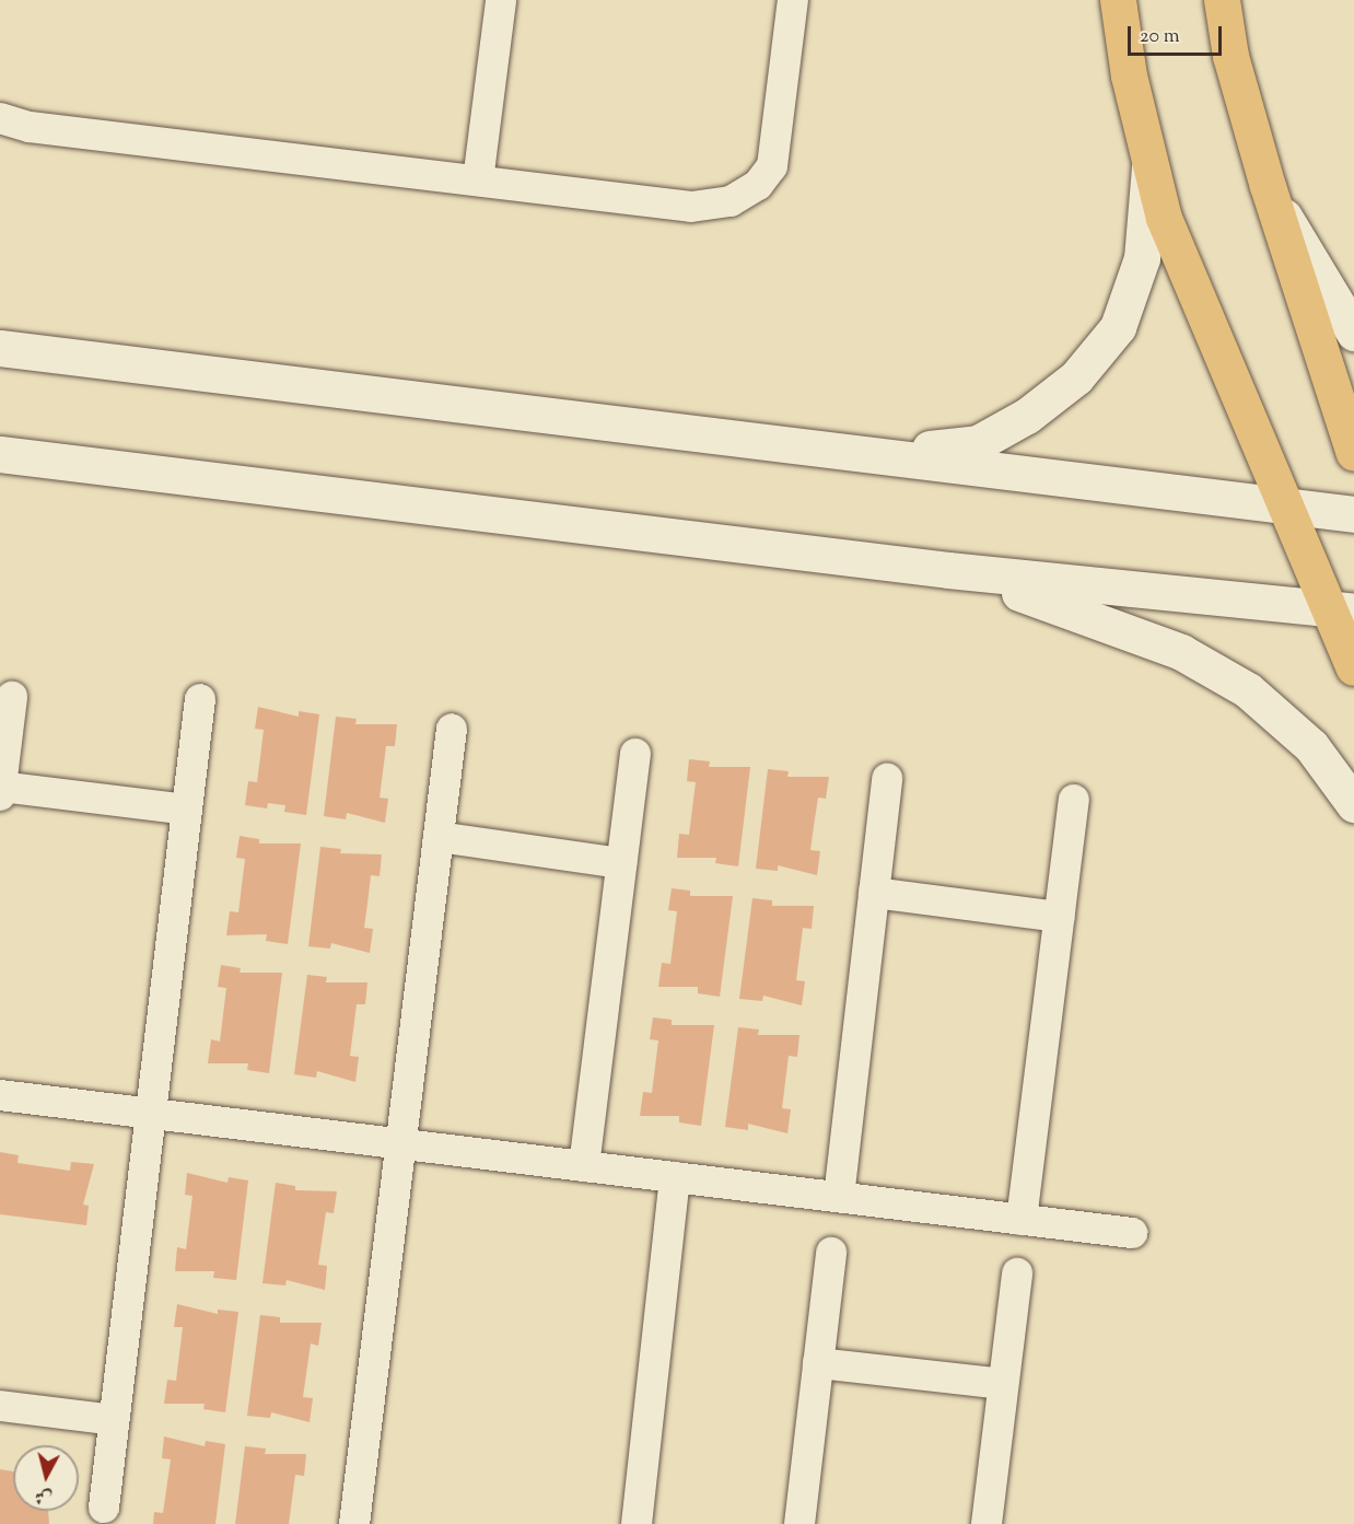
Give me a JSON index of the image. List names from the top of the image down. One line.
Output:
{"scale_bar":"20 m","north":"bottom"}
